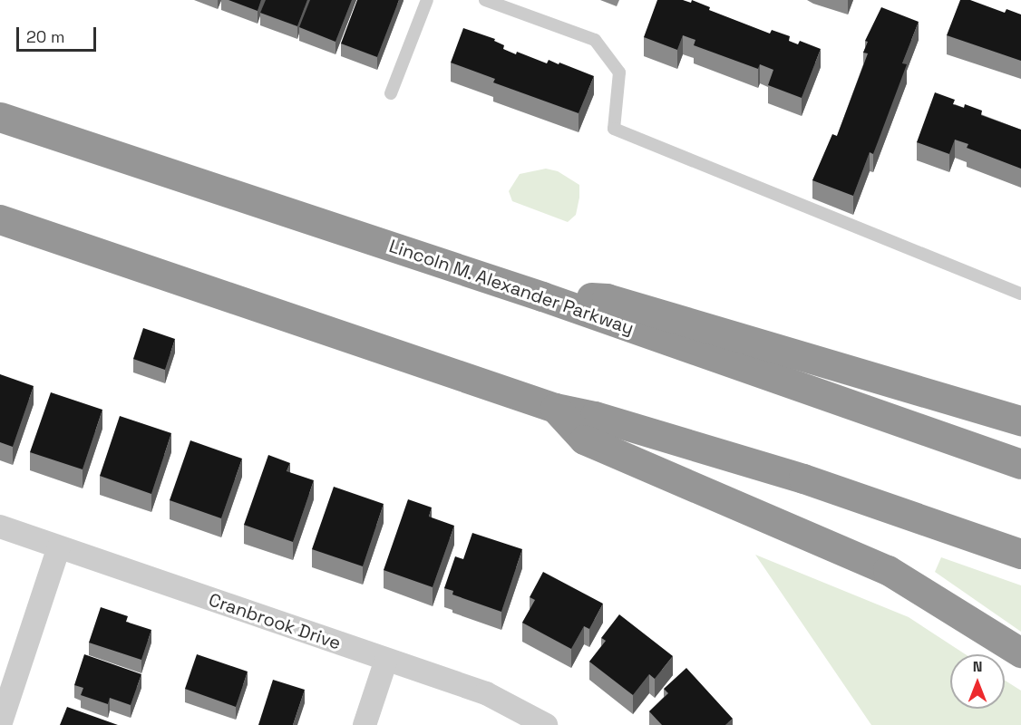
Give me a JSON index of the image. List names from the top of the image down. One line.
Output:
{"streets":{"highway":["Lincoln M. Alexander Parkway"],"street":["Cranbrook Drive"]},"scale_bar":"20 m","north":"top"}
